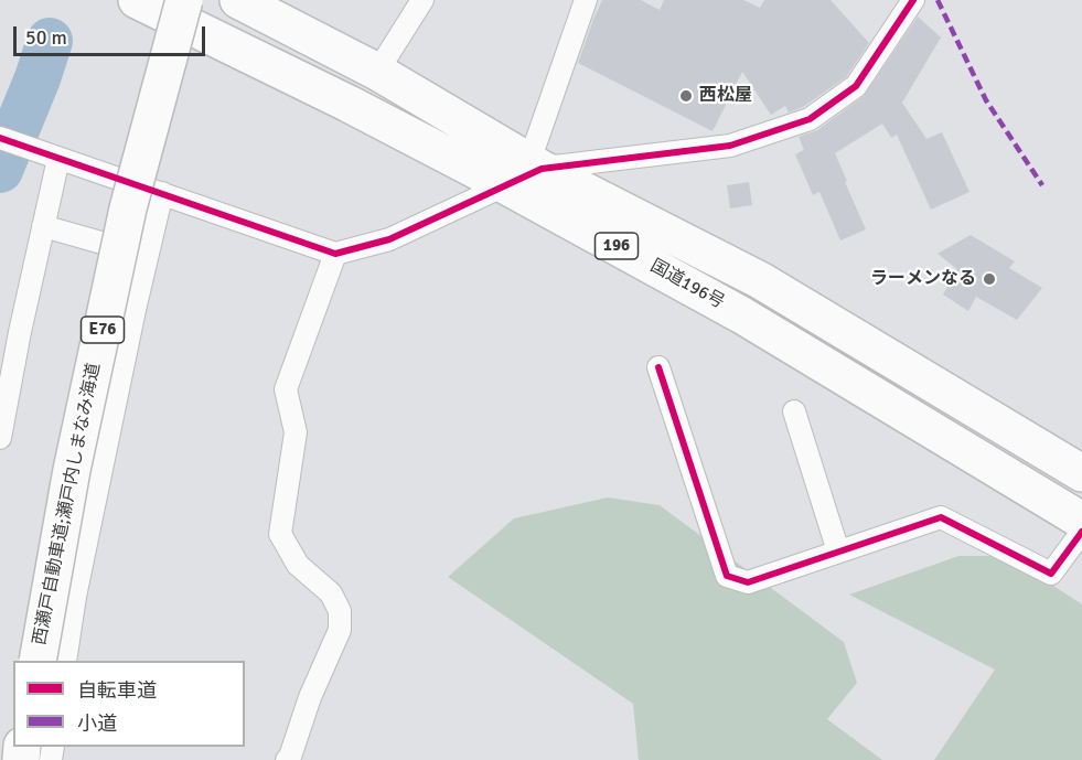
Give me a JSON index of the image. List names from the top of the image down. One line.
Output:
{"streets":{"highway":["196","国道196号","E76","西瀬戸自動車道;瀬戸内しまなみ海道"]},"places":["西松屋","ラーメンなる"],"legend":["自転車道","小道"],"scale_bar":"50 m"}
